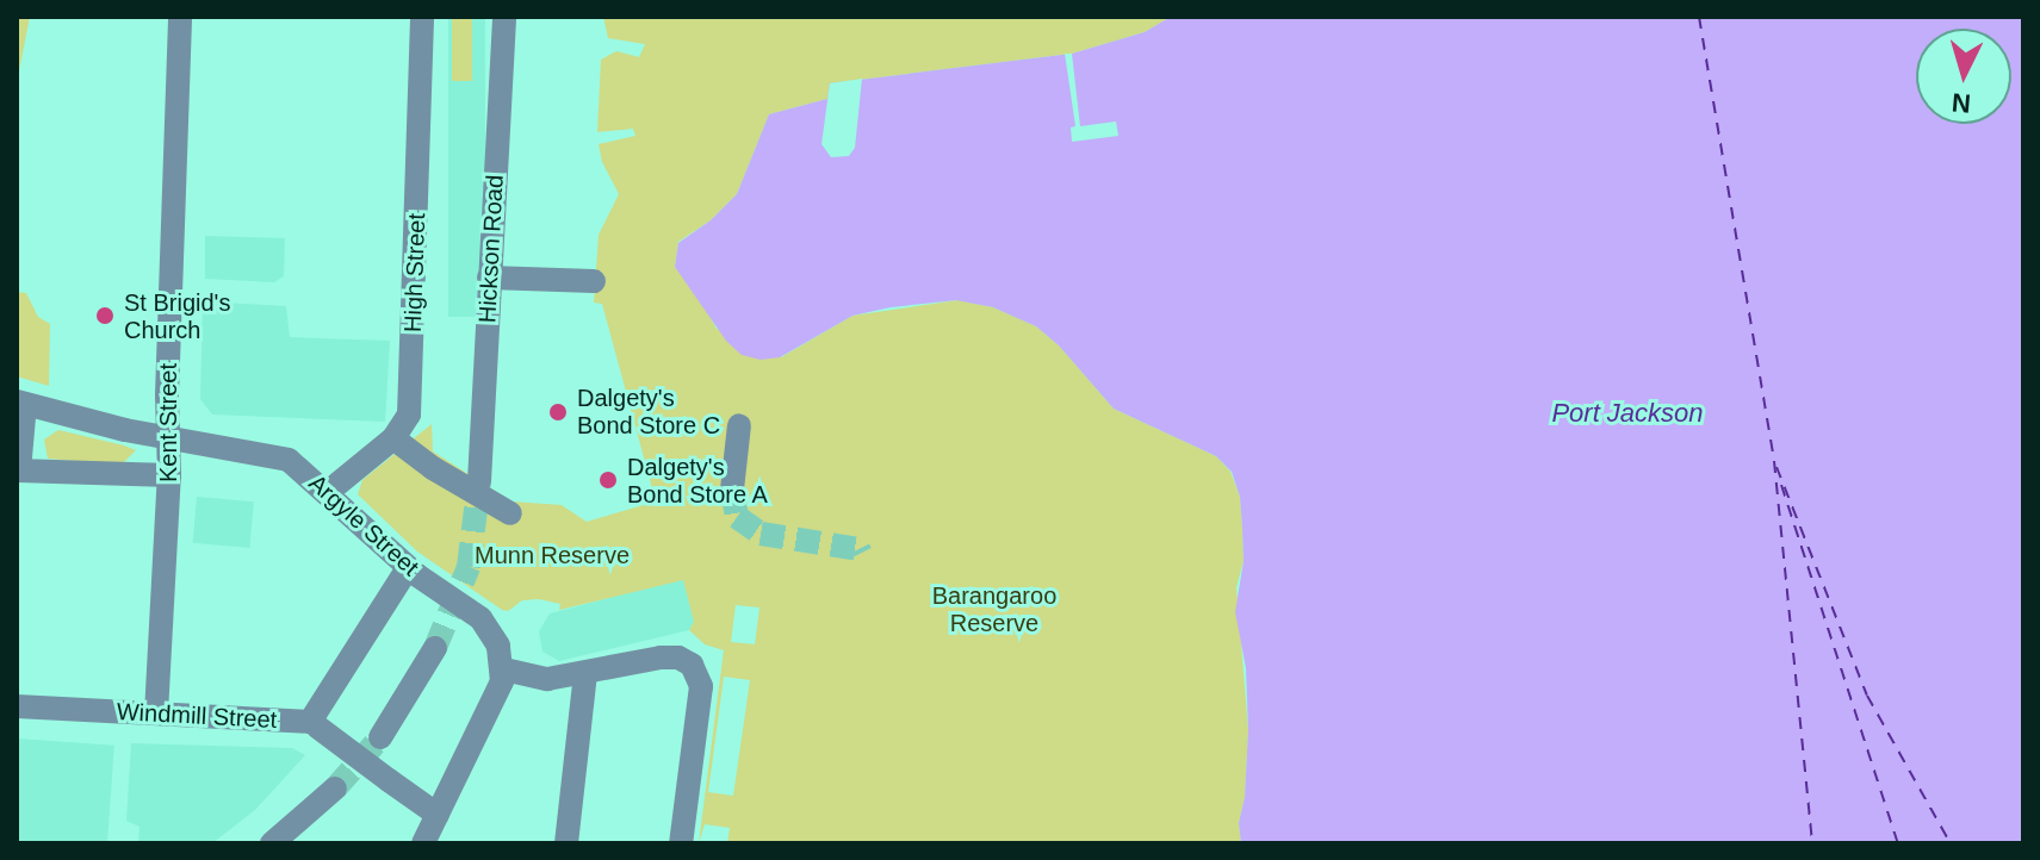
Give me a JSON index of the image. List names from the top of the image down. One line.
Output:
{"streets":{"street":["Hickson Road","High Street","Kent Street","Argyle Street","Windmill Street"]},"crossings":[["High Street","Argyle Street"],["Kent Street","Argyle Street"],["Kent Street","Windmill Street"],["Argyle Street","Windmill Street"]],"water":["Port Jackson"],"parks":["Munn Reserve","Barangaroo Reserve"],"places":["St Brigid's Church","Dalgety's Bond Store C","Dalgety's Bond Store A"],"north":"bottom"}
